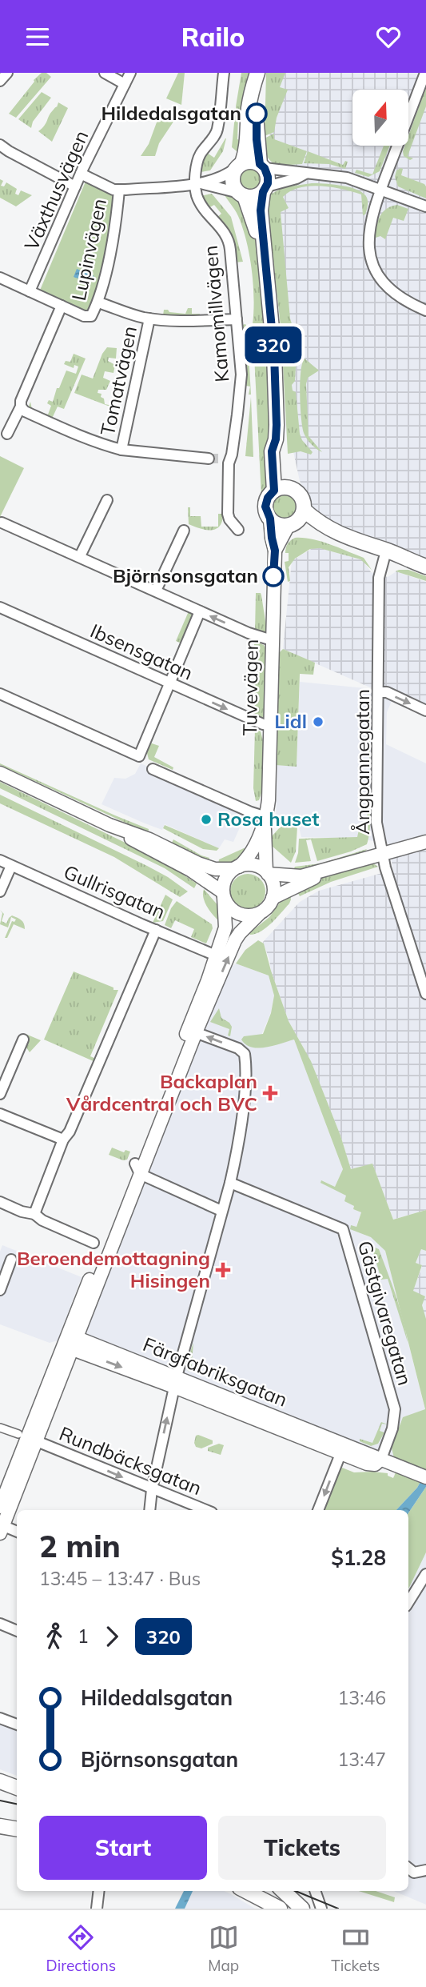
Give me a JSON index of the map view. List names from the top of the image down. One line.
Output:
{"streets":{"main road":["Tuvevägen"],"street":["Växthusvägen","Lupinvägen","Kamomillvägen","Tomatvägen","Ibsensgatan","Ångpannegatan","Gullrisgatan","Gästgivaregatan","Färgfabriksgatan","Rundbäcksgatan"]},"crossings":[["Ibsensgatan","Tuvevägen"],["Gästgivaregatan","Färgfabriksgatan"]],"one_way":["Rundbäcksgatan"],"places":{"other":["Hildedalsgatan","Björnsonsgatan","Lidl","Rosa huset"],"health":["Backaplan Vårdcentral och BVC","Beroendemottagning Hisingen"]},"lines":["bus line 320"],"north":"top","page":{"header":"Railo","on_map":"320","heading":["2 min","13:45 – 13:47 · Bus","$1.28"],"legs":["1","320"],"list":[{"name":"Hildedalsgatan","value":"13:46"},{"name":"Björnsonsgatan","value":"13:47"}],"buttons":["Start","Tickets"],"tabs":["Directions","Map","Tickets"]}}
